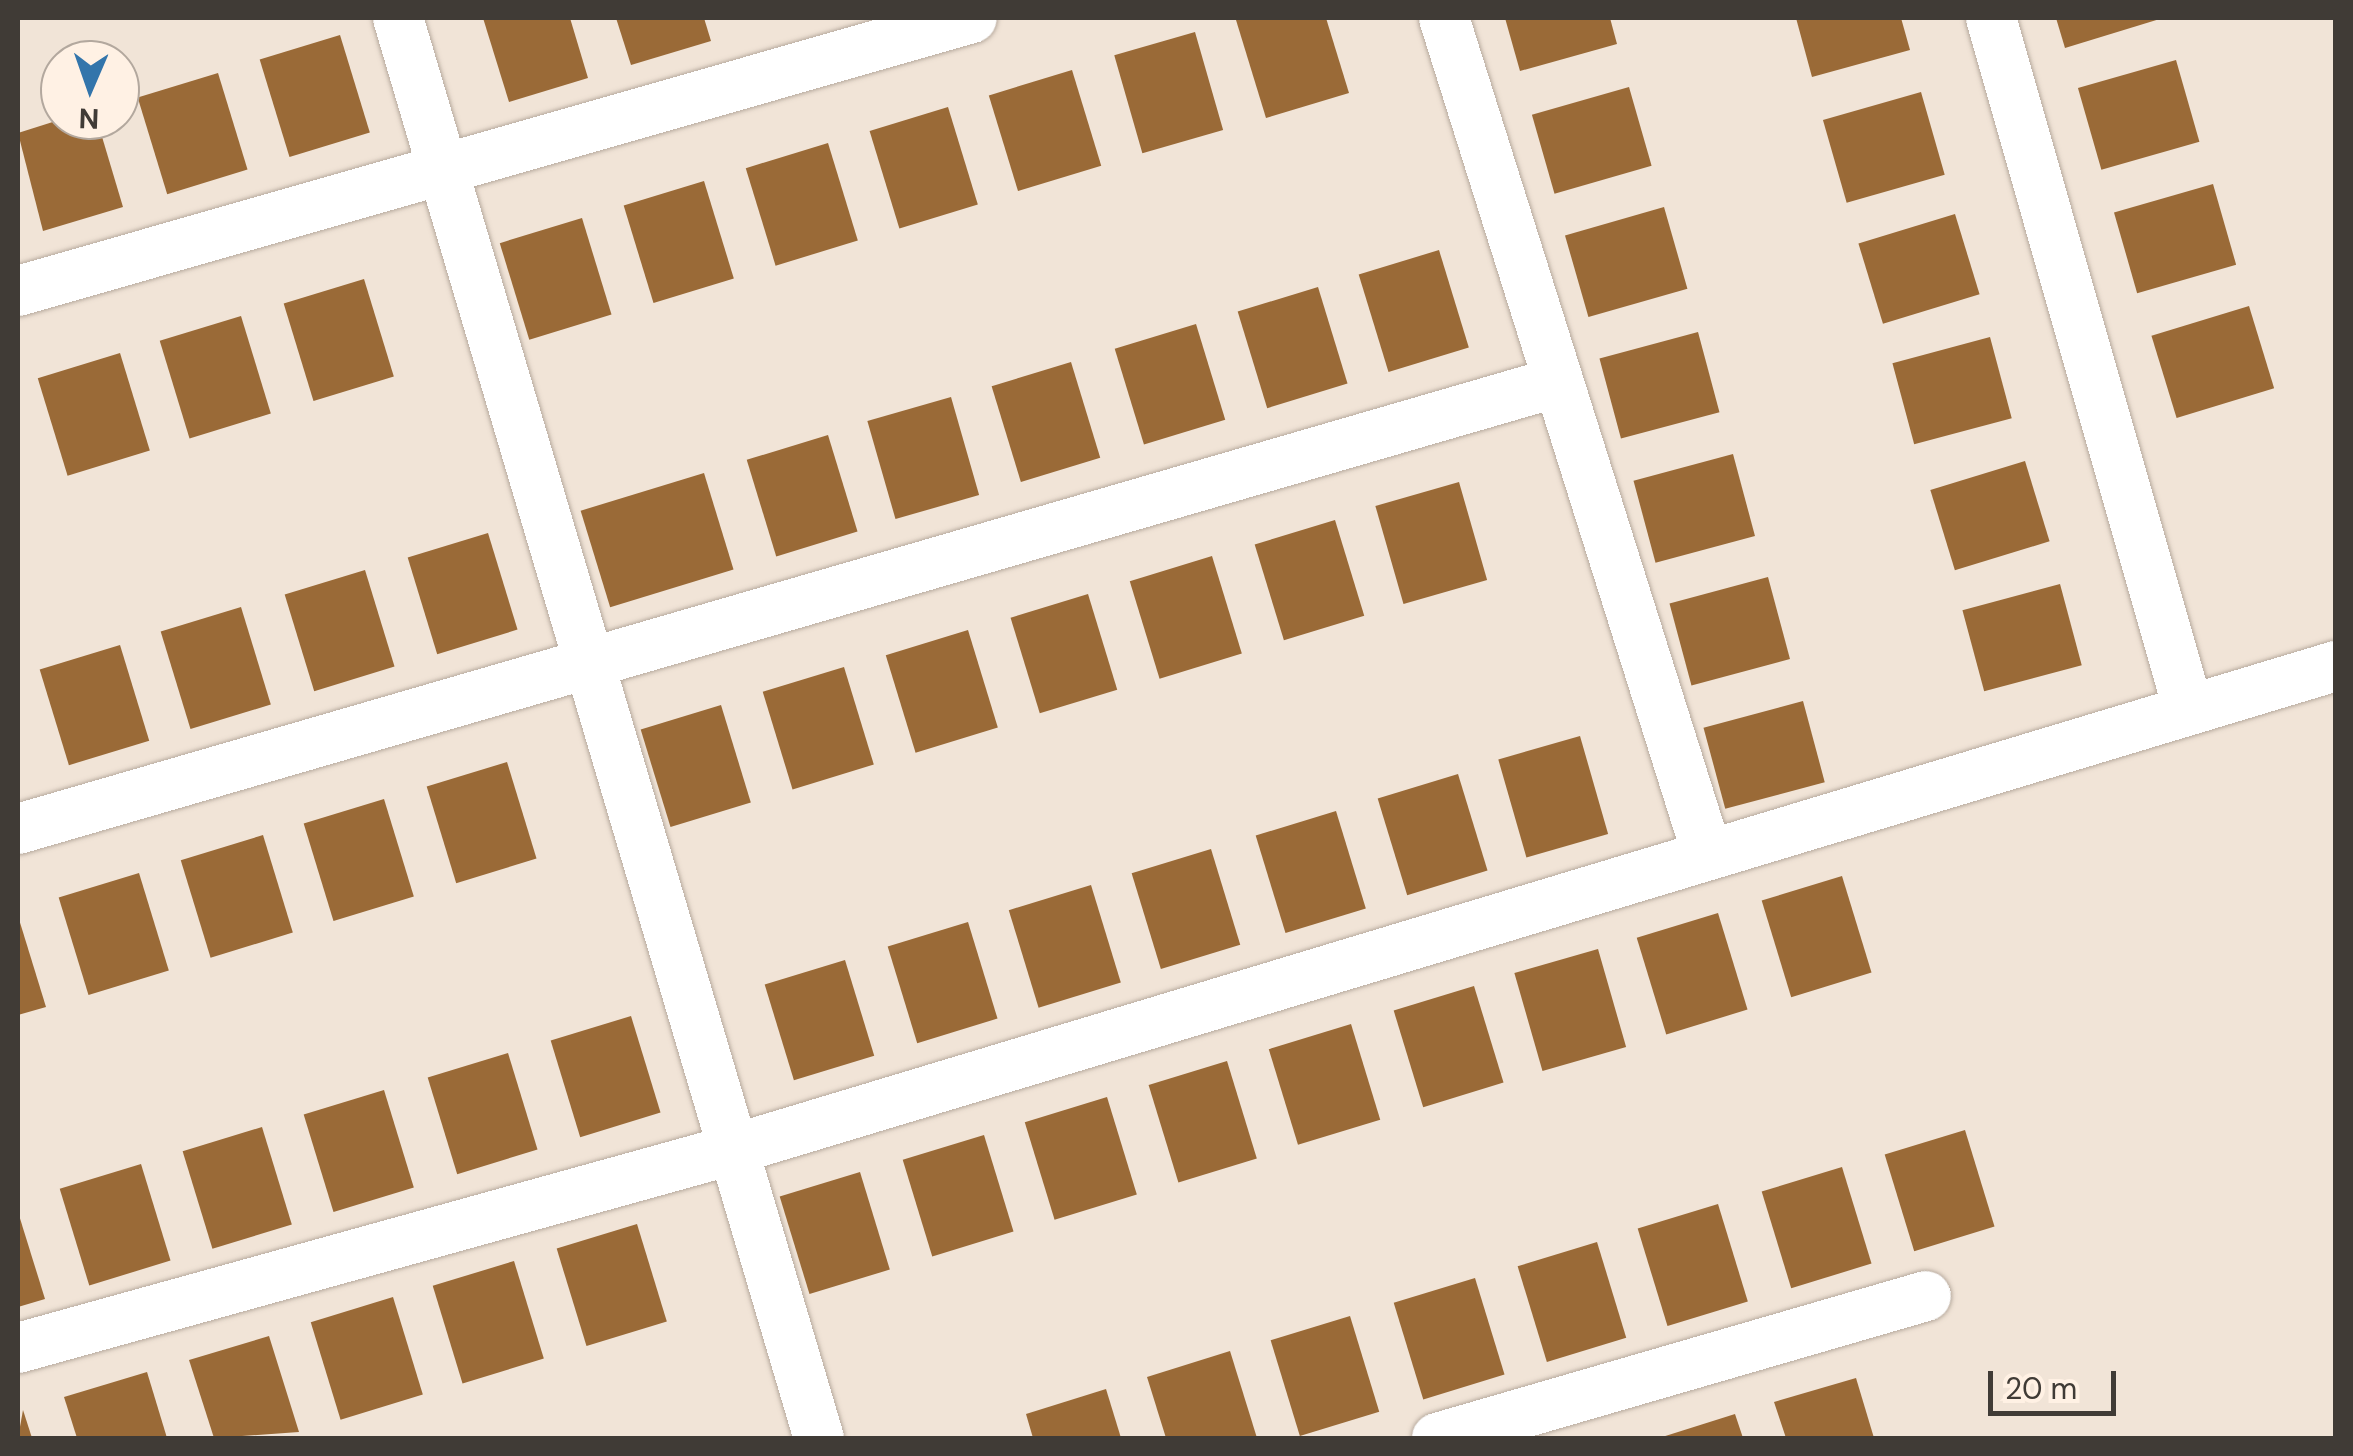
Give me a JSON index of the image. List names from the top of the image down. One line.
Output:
{"scale_bar":"20 m","north":"bottom"}
